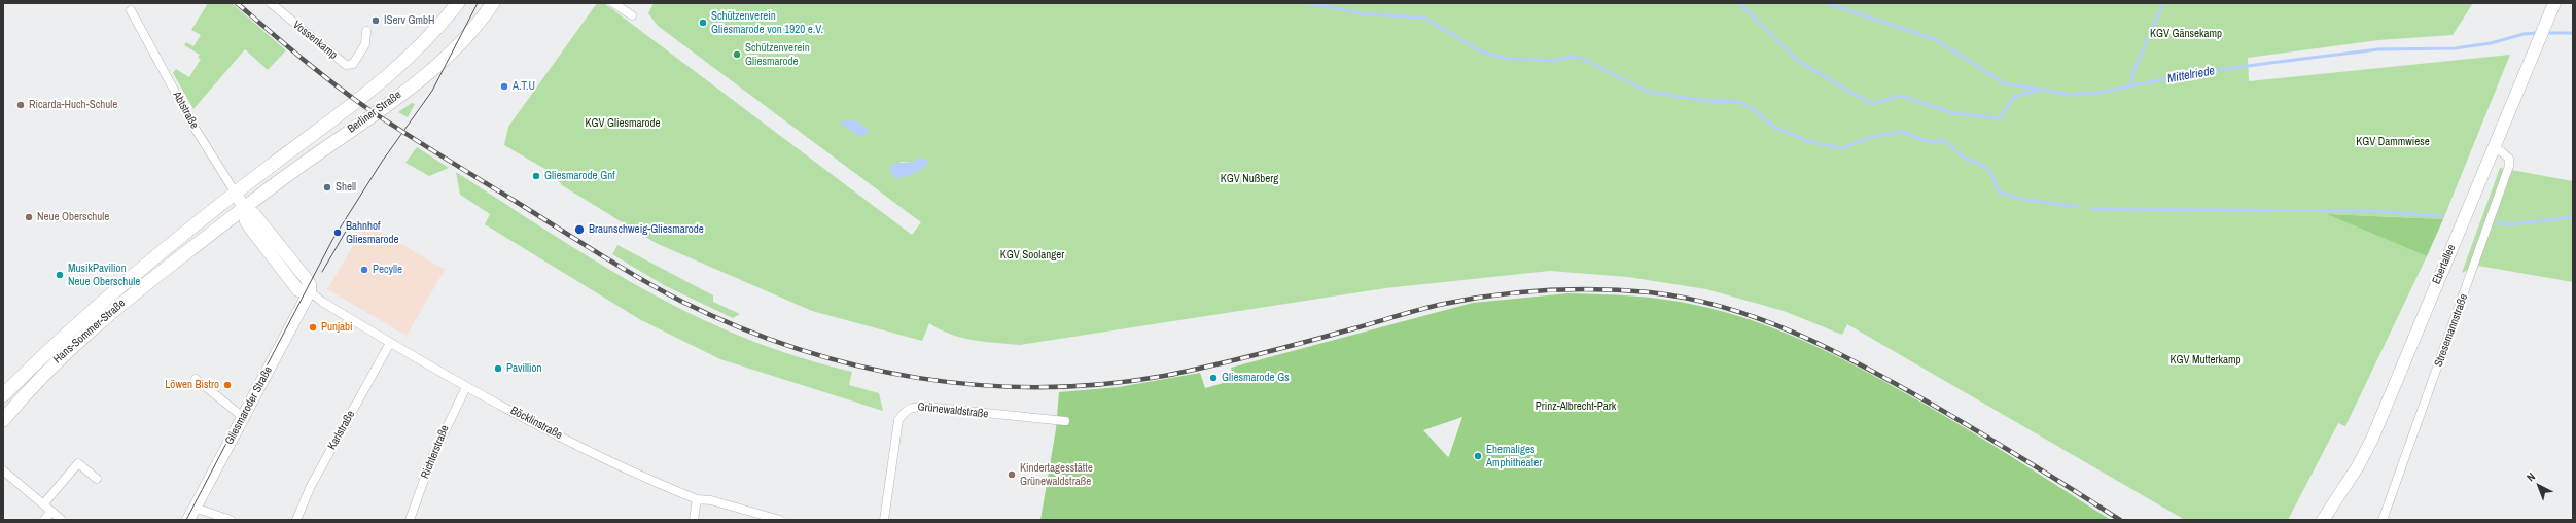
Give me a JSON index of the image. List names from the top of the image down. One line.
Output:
{"streets":{"main road":["Abtstraße","Berliner Straße","Ebertallee","Hans-Sommer-Straße","Gliesmaroder Straße"],"street":["Vossenkamp","Stresemannstraße","Grünewaldstraße","Böcklinstraße","Karlstraße","Richterstraße"]},"crossings":[["Abtstraße","Berliner Straße"],["Abtstraße","Hans-Sommer-Straße"],["Abtstraße","Gliesmaroder Straße"],["Abtstraße","Böcklinstraße"],["Berliner Straße","Hans-Sommer-Straße"],["Ebertallee","Stresemannstraße"],["Gliesmaroder Straße","Böcklinstraße"],["Böcklinstraße","Karlstraße"],["Böcklinstraße","Richterstraße"]],"water":["Mittelriede"],"parks":["KGV Gänsekamp","KGV Gliesmarode","KGV Dammwiese","KGV Nußberg","KGV Soolanger","KGV Mutterkamp","Prinz-Albrecht-Park"],"places":["IServ GmbH","Schützenverein Gliesmarode von 1920 e.V.","Schützenverein Gliesmarode","A.T.U","Ricarda-Huch-Schule","Gliesmarode Gnf","Shell","Neue Oberschule","Braunschweig-Gliesmarode","Bahnhof Gliesmarode","Pecylle","MusikPavilion Neue Oberschule","Punjabi","Pavillion","Gliesmarode Gs","Löwen Bistro","Ehemaliges Amphitheater","Kindertagesstätte Grünewaldstraße"],"north":"top left"}
